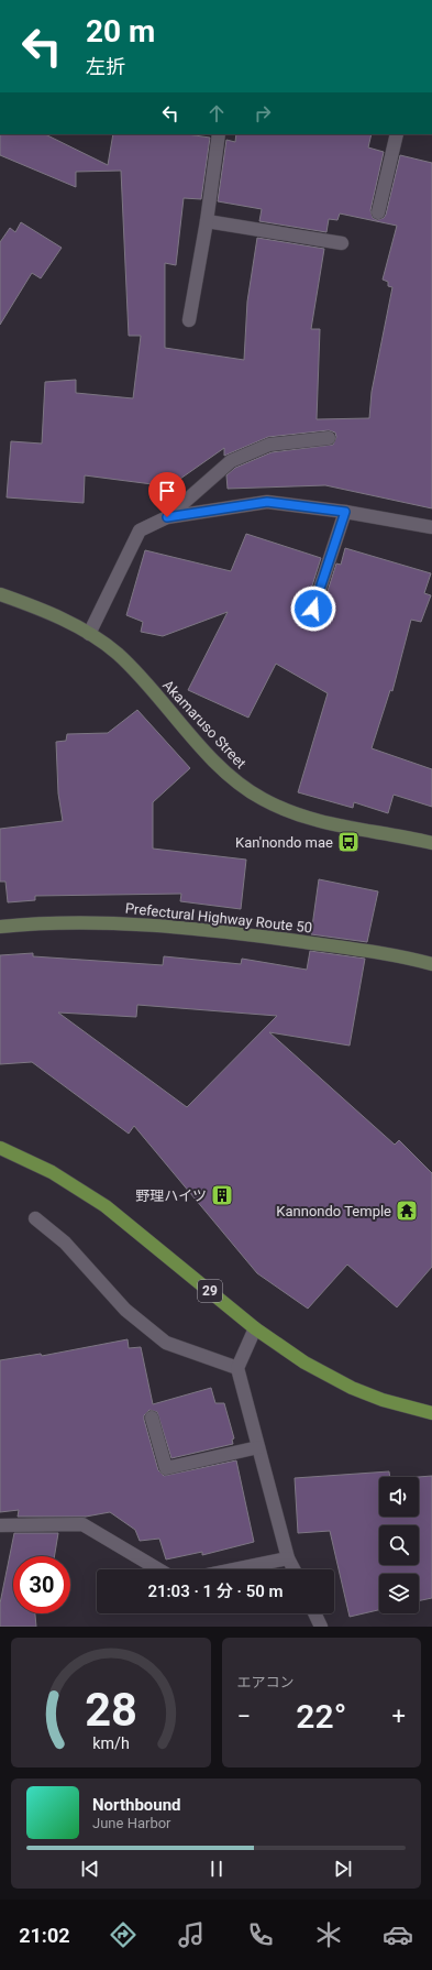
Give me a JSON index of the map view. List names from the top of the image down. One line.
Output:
{"streets":{"main road":["29"],"street":["Akamaruso Street","Prefectural Highway Route 50"]},"places":{"bus stop":["Kan'nondo mae"],"building":["野理ハイツ"],"temple":["Kannondo Temple"]},"page":{"turn":["20 m","左折"],"limit":"30","trip":"21:03 · 1 分 · 50 m","tile":"エアコン","heat":["−","22°","+"],"song":["Northbound","June Harbor"],"tabs":"21:02","gauge":["28","km/h"]}}
